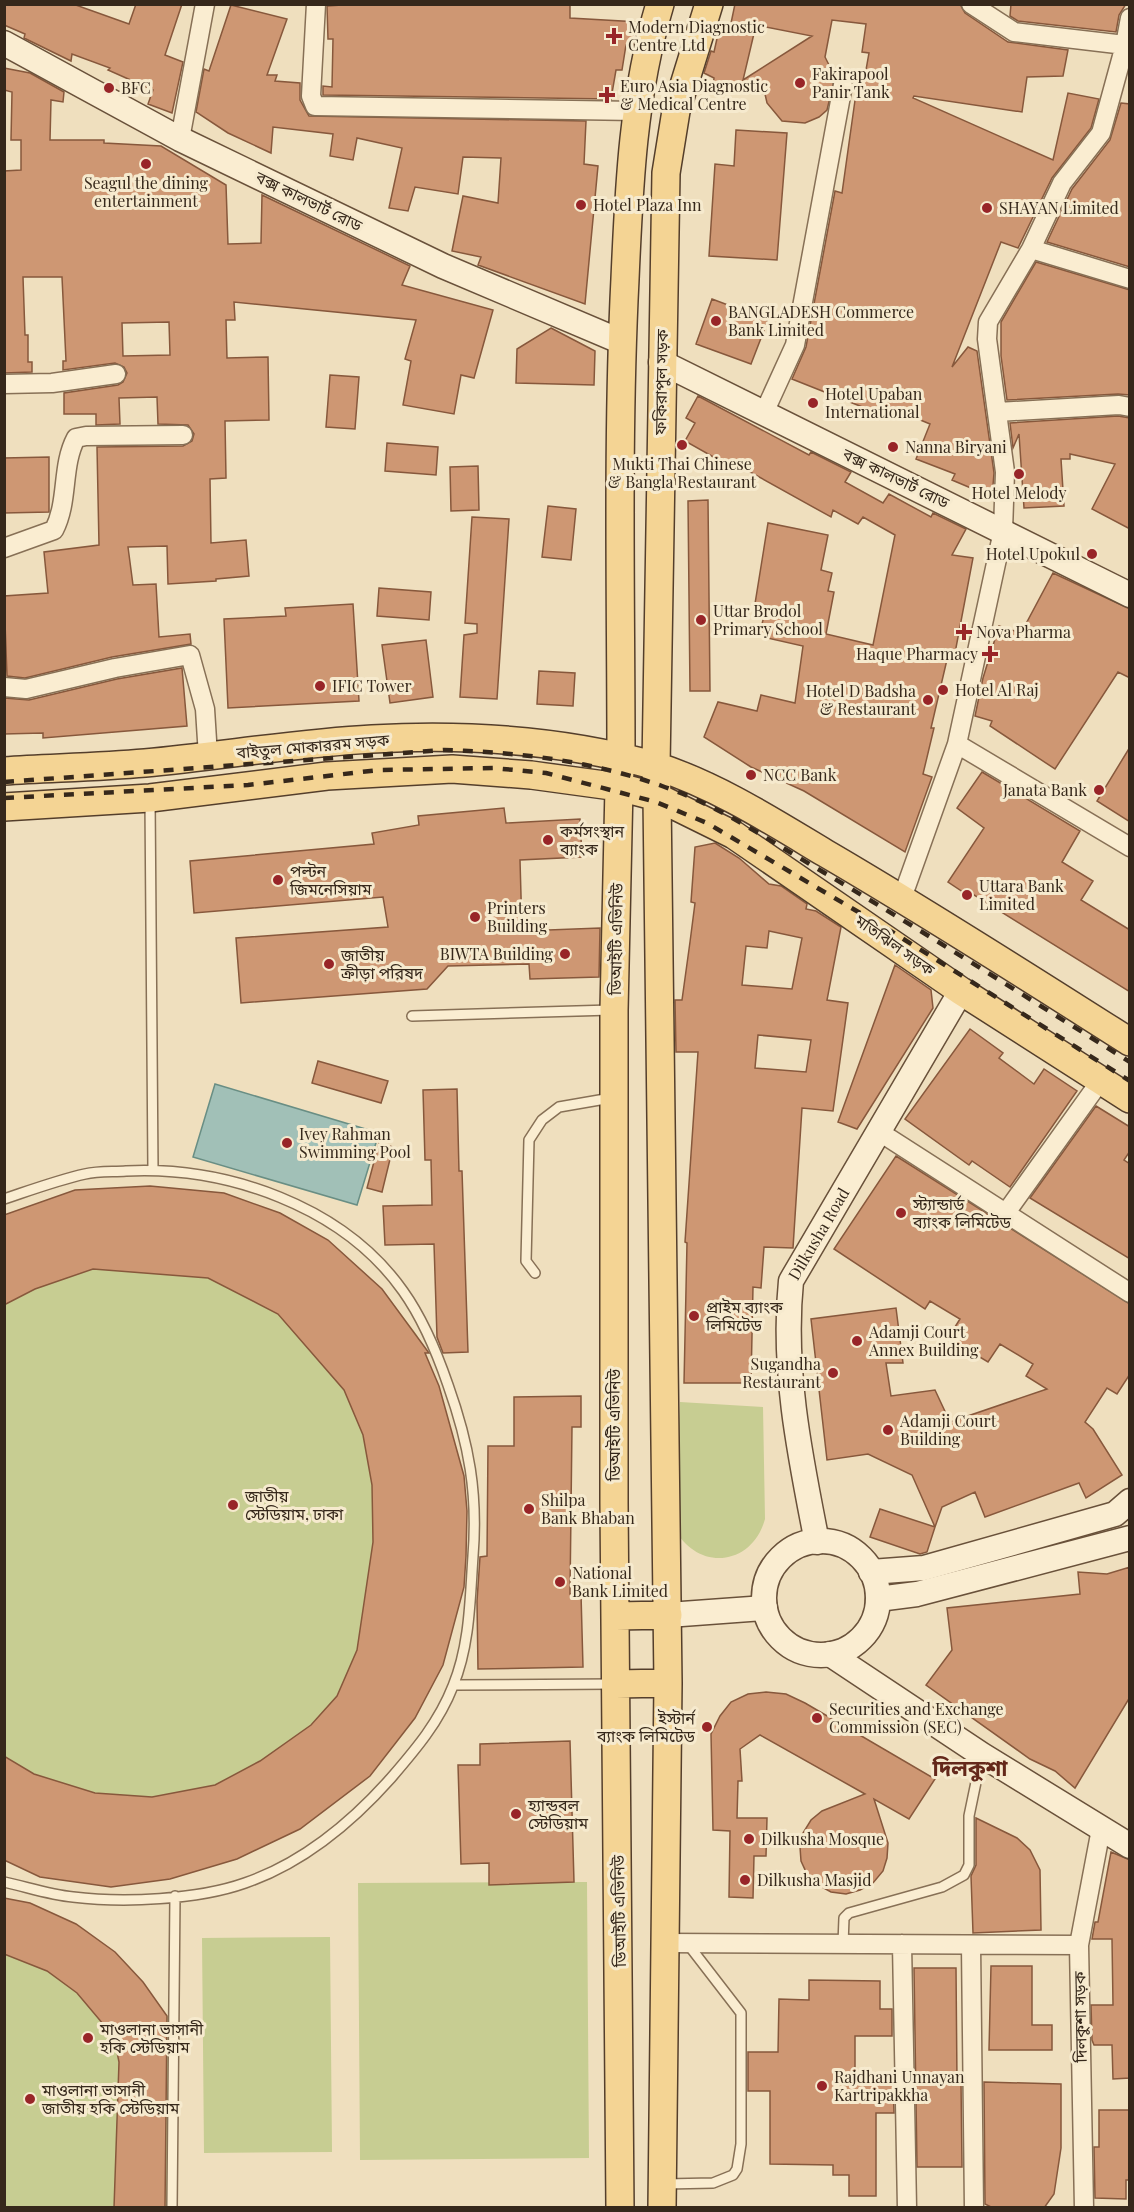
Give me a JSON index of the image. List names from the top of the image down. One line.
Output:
{"streets":{"main road":["ফকিরাপুল সড়ক","বাইতুল মোকাররম সড়ক","ডিআইটি এভিনিউ","মতিঝিল সড়ক"],"street":["বক্স কালভার্ট রোড","Dilkusha Road","দিলকুশা সড়ক"]},"crossings":[["বক্স কালভার্ট রোড","ফকিরাপুল সড়ক"],["ফকিরাপুল সড়ক","বাইতুল মোকাররম সড়ক"],["ফকিরাপুল সড়ক","মতিঝিল সড়ক"],["বাইতুল মোকাররম সড়ক","ডিআইটি এভিনিউ"],["বাইতুল মোকাররম সড়ক","মতিঝিল সড়ক"],["মতিঝিল সড়ক","Dilkusha Road"]],"districts":["দিলকুশা"],"places":{"health":["Modern Diagnostic Centre Ltd","Euro Asia Diagnostic & Medical Centre","Nova Pharma","Haque Pharmacy"],"other":["Fakirapool Panir Tank","BFC","Seagul the dining entertainment","Hotel Plaza Inn","SHAYAN Limited","BANGLADESH Commerce Bank Limited","Hotel Upaban International","Mukti Thai Chinese & Bangla Restaurant","Nanna Biryani","Hotel Melody","Hotel Upokul","Uttar Brodol Primary School","IFIC Tower","Hotel Al Raj","Hotel D Badsha & Restaurant","NCC Bank","Janata Bank","কর্মসংস্থান ব্যাংক","পল্টন জিমনেসিয়াম","Uttara Bank Limited","Printers Building","BIWTA Building","জাতীয় ক্রীড়া পরিষদ","Ivey Rahman Swimming Pool","স্ট্যান্ডার্ড ব্যাংক লিমিটেড","প্রাইম ব্যাংক লিমিটেড","Adamji Court Annex Building","Sugandha Restaurant","Adamji Court Building","জাতীয় স্টেডিয়াম, ঢাকা","Shilpa Bank Bhaban","National Bank Limited","Securities and Exchange Commission (SEC)","ইস্টার্ন ব্যাংক লিমিটেড","হ্যান্ডবল স্টেডিয়াম","Dilkusha Mosque","Dilkusha Masjid","মাওলানা ভাসানী হকি স্টেডিয়াম","Rajdhani Unnayan Kartripakkha","মাওলানা ভাসানী জাতীয় হকি স্টেডিয়াম"]}}
